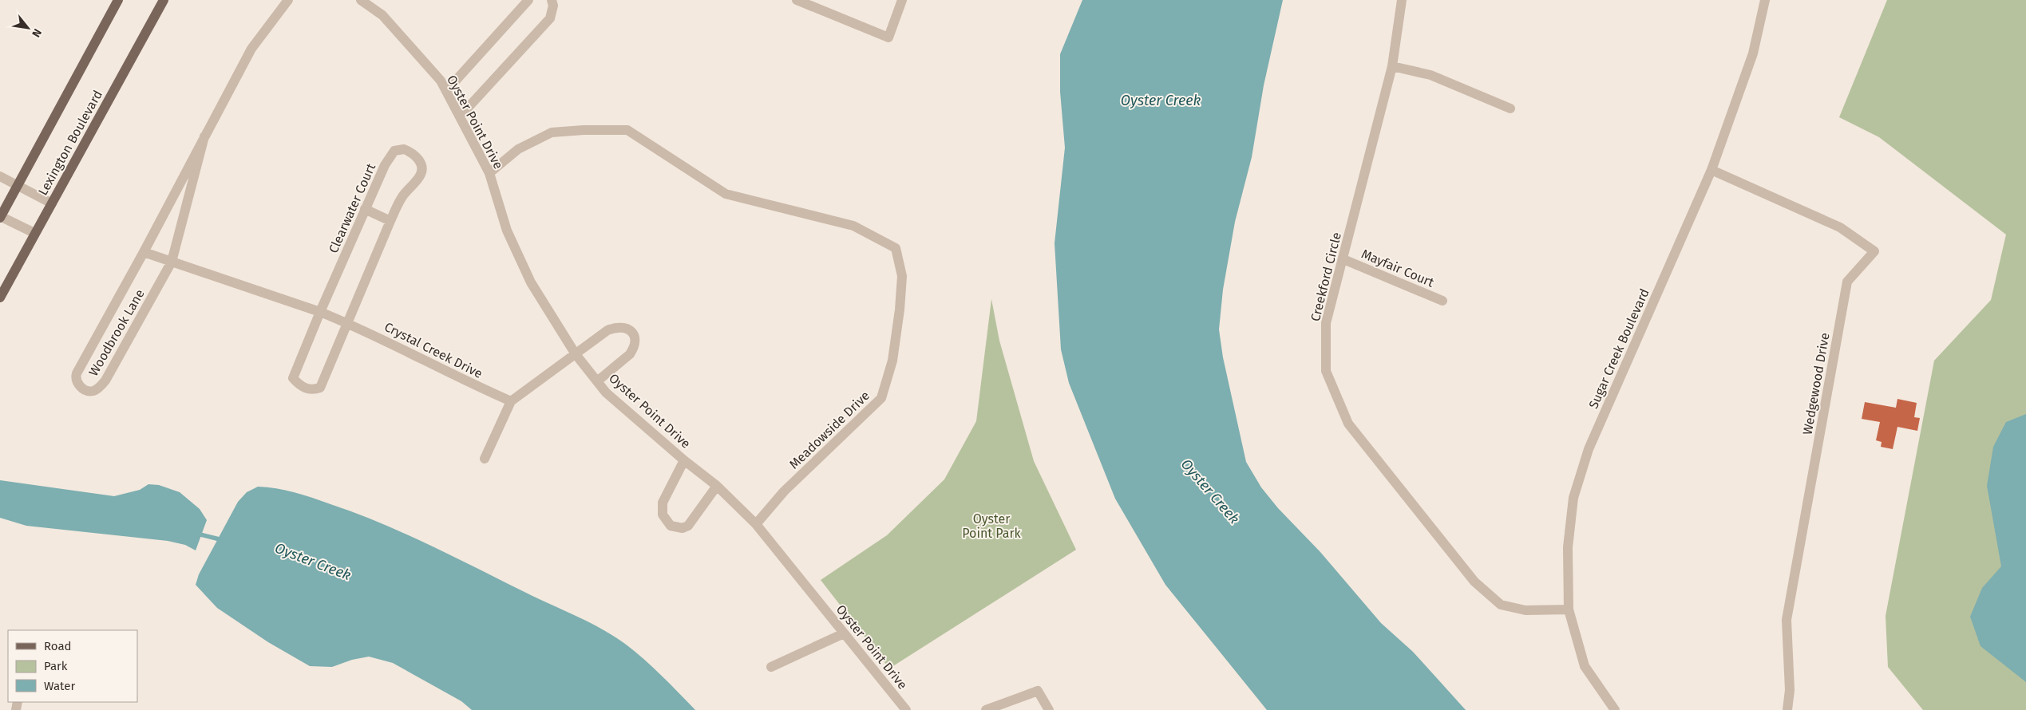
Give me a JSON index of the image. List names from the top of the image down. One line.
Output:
{"streets":{"main road":["Lexington Boulevard"],"street":["Oyster Point Drive","Clearwater Court","Mayfair Court","Creekford Circle","Woodbrook Lane","Sugar Creek Boulevard","Crystal Creek Drive","Wedgewood Drive","Meadowside Drive"]},"crossings":[["Oyster Point Drive","Meadowside Drive"],["Clearwater Court","Crystal Creek Drive"],["Mayfair Court","Creekford Circle"],["Creekford Circle","Sugar Creek Boulevard"],["Woodbrook Lane","Crystal Creek Drive"],["Sugar Creek Boulevard","Wedgewood Drive"]],"water":["Oyster Creek"],"parks":["Oyster Point Park"],"legend":["Road","Park","Water"],"north":"bottom right"}
